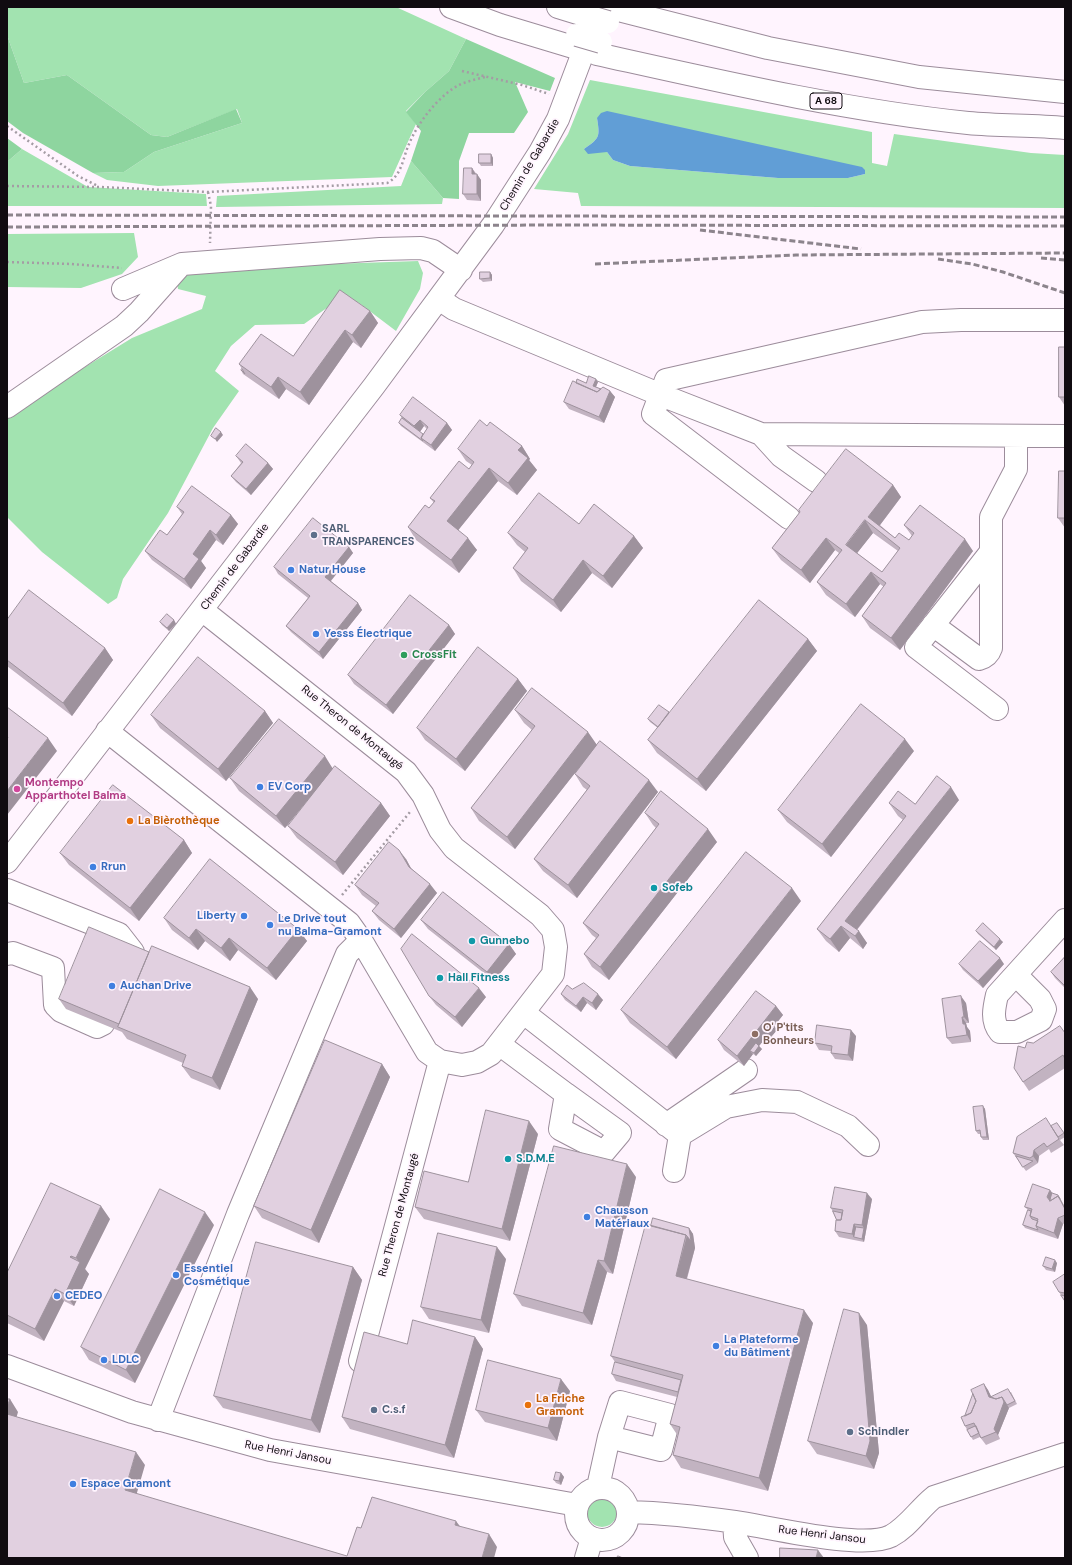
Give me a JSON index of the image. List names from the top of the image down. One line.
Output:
{"streets":{"main road":["A 68","Chemin de Gabardie","Rue Theron de Montaugé","Rue Henri Jansou"]},"crossings":[["A 68","Chemin de Gabardie"],["Chemin de Gabardie","Rue Theron de Montaugé"]],"places":["SARL TRANSPARENCES","Natur House","Yesss Électrique","CrossFit","EV Corp","Montempo Apparthotel Balma","La Bièrothèque","Rrun","Sofeb","Liberty","Le Drive tout nu Balma-Gramont","Gunnebo","Hall Fitness","Auchan Drive","O' P'tits Bonheurs","S.D.M.E","Chausson Matériaux","Essentiel Cosmétique","CEDEO","La Plateforme du Bâtiment","LDLC","La Friche Gramont","C.s.f","Schindler","Espace Gramont"]}
